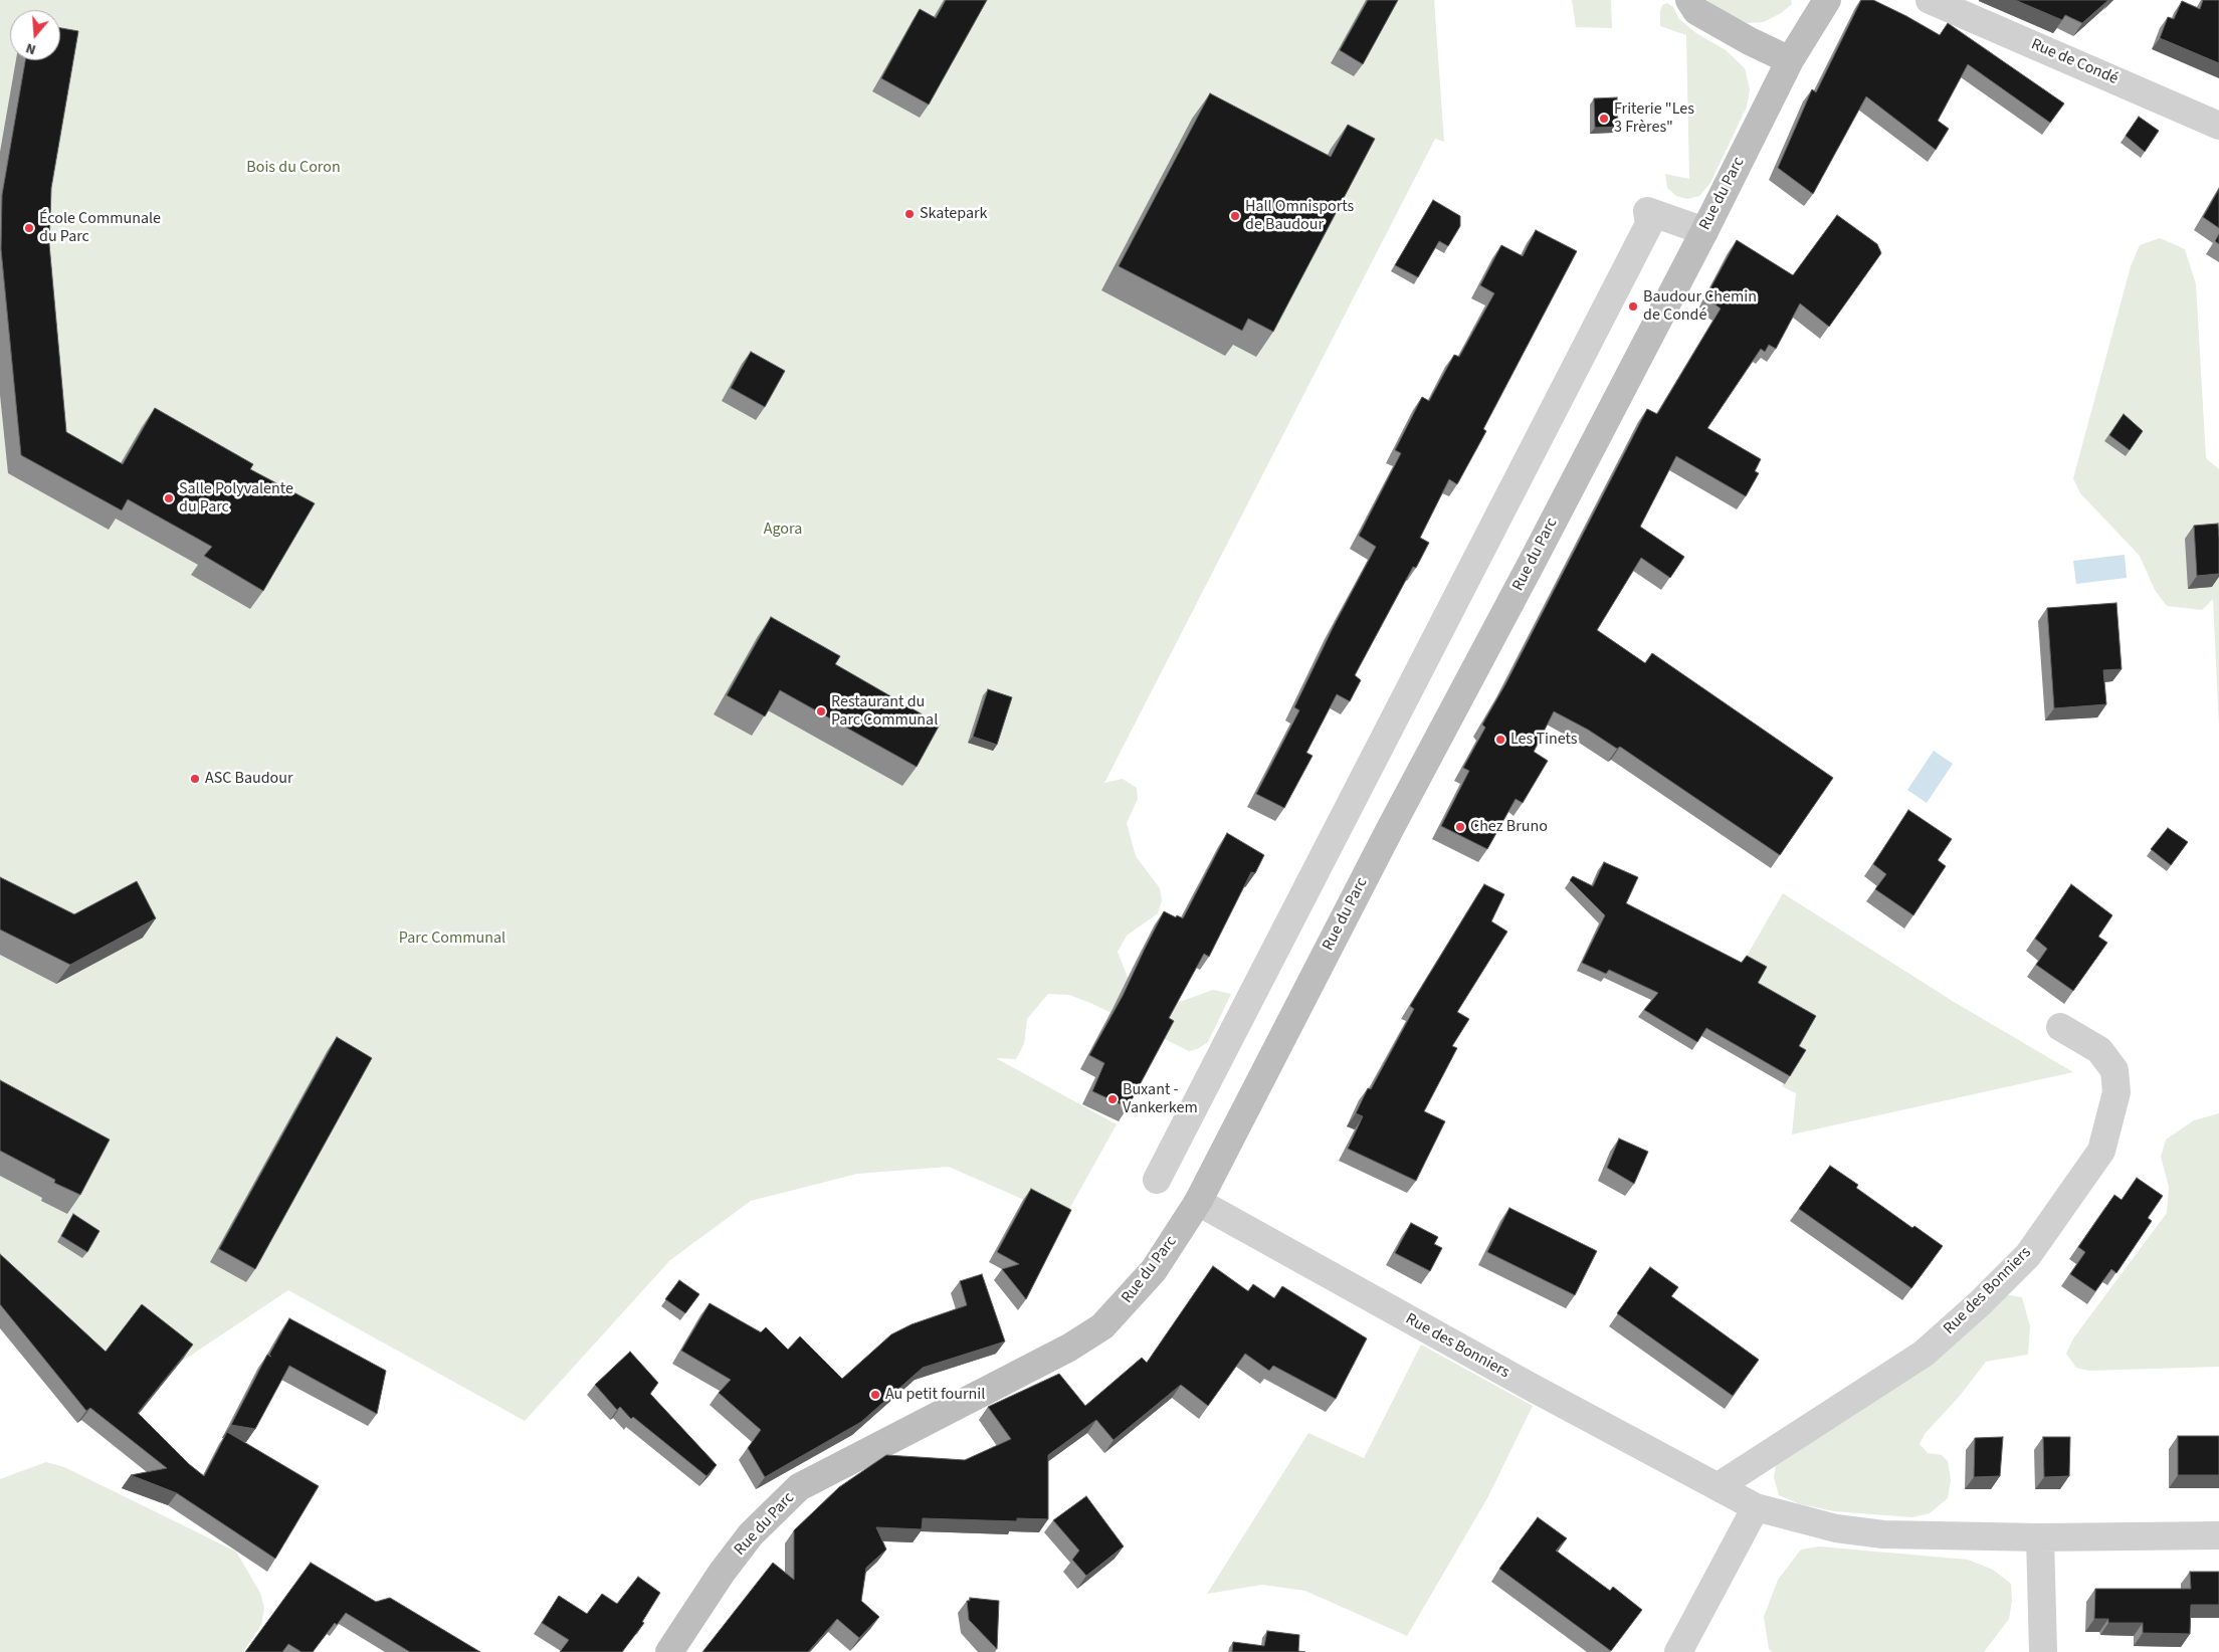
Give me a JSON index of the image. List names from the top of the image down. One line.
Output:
{"streets":{"street":["Rue de Condé","Rue du Parc","Rue des Bonniers"]},"crossings":[["Rue du Parc","Rue des Bonniers"]],"parks":["Bois du Coron","Agora","Parc Communal"],"places":["Friterie \"Les 3 Frères\"","Skatepark","Hall Omnisports de Baudour","École Communale du Parc","Baudour Chemin de Condé","Salle Polyvalente du Parc","Restaurant du Parc Communal","Les Tinets","ASC Baudour","Chez Bruno","Buxant - Vankerkem","Au petit fournil"],"north":"bottom"}
